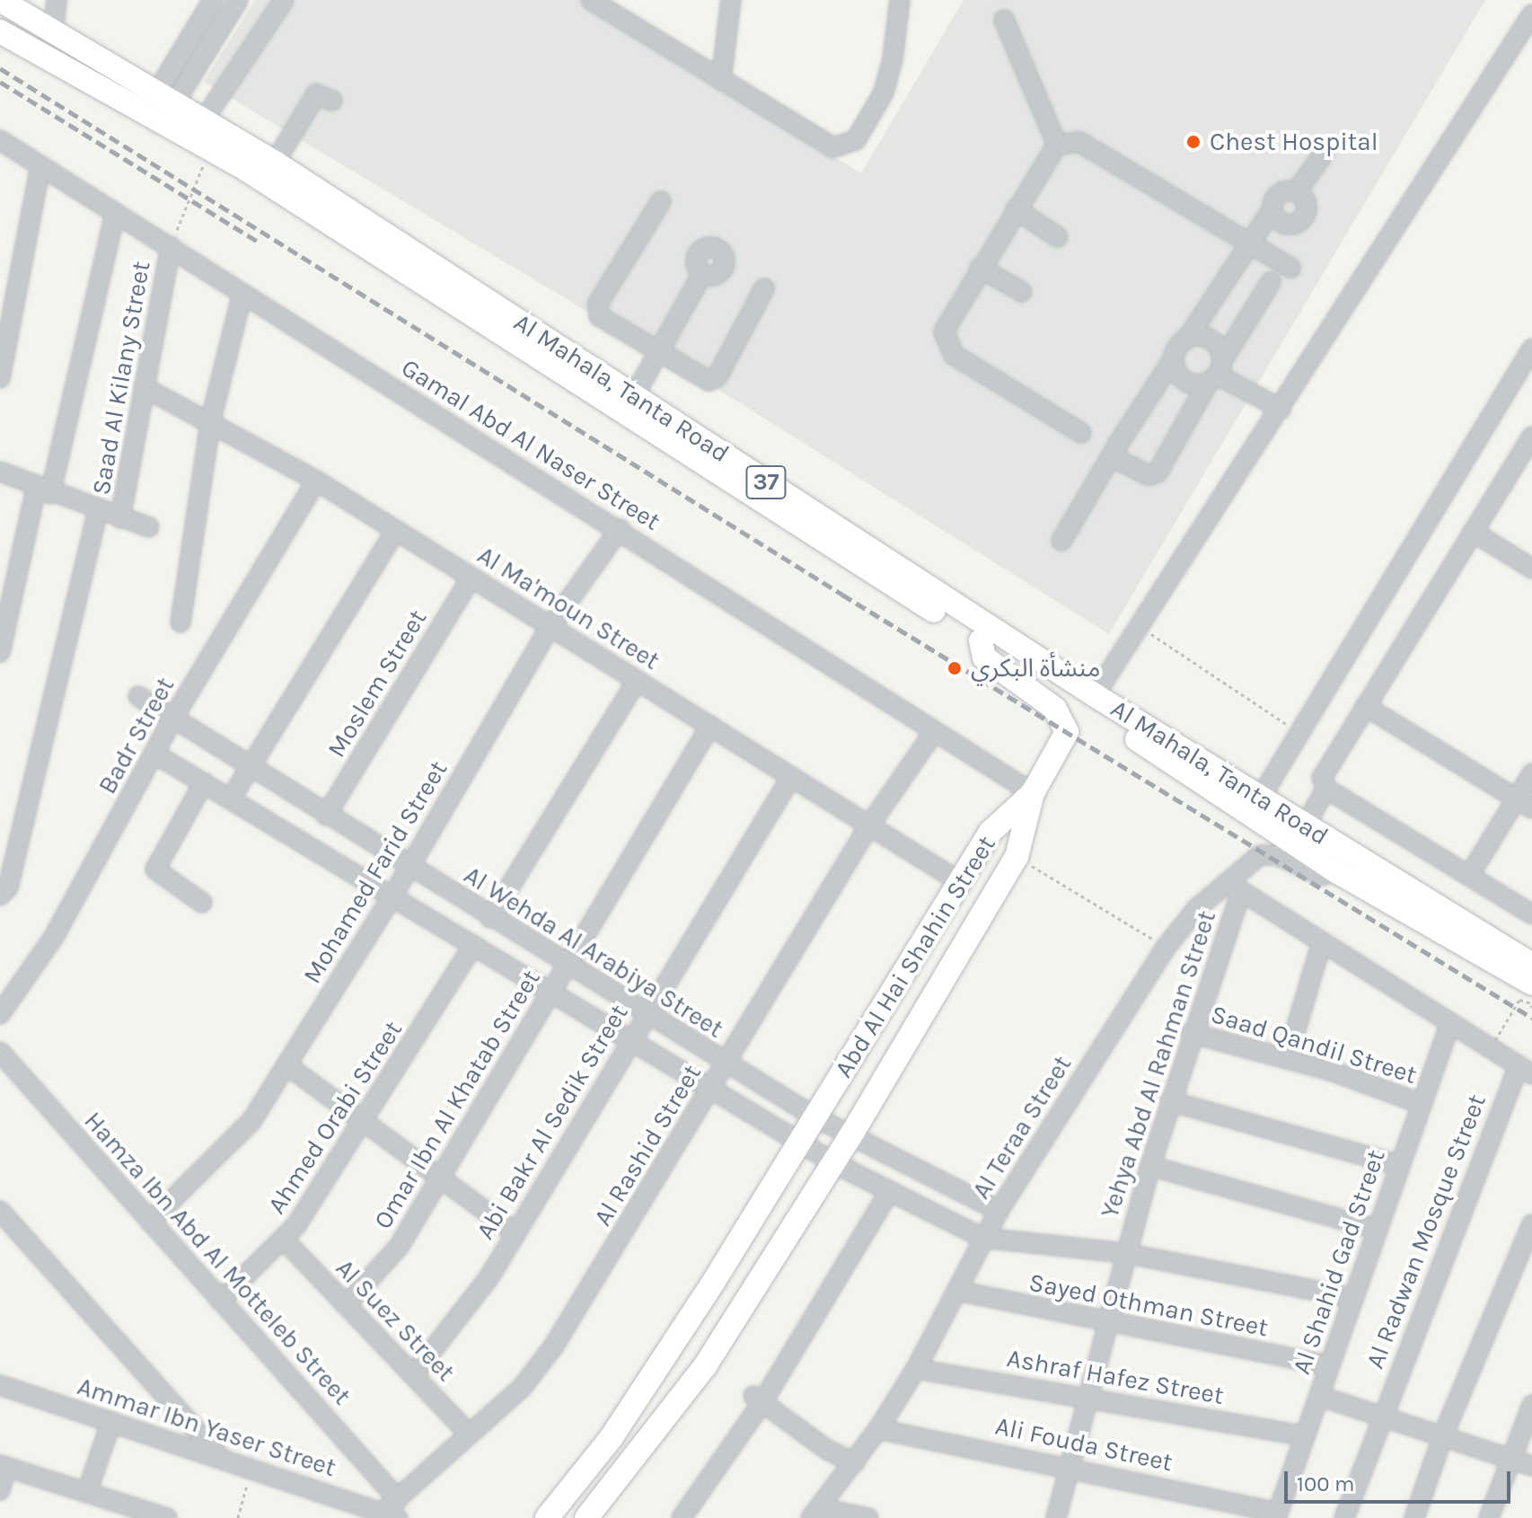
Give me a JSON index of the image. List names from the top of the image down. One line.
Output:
{"streets":{"main road":["Al Mahala, Tanta Road","37","Abd Al Hai Shahin Street"],"street":["Saad Al Kilany Street","Gamal Abd Al Naser Street","Al Ma'moun Street","Moslem Street","Badr Street","Mohamed Farid Street","Al Wehda Al Arabiya Street","Saad Qandil Street","Yehya Abd Al Rahman Street","Omar Ibn Al Khatab Street","Ahmed Orabi Street","Abi Bakr Al Sedik Street","Al Teraa Street","Al Rashid Street","Al Radwan Mosque Street","Hamza Ibn Abd Al Motteleb Street","Al Shahid Gad Street","Sayed Othman Street","Al Suez Street","Ashraf Hafez Street","Ammar Ibn Yaser Street","Ali Fouda Street"]},"crossings":[["Saad Al Kilany Street","Gamal Abd Al Naser Street"],["Saad Al Kilany Street","Al Ma'moun Street"],["Al Mahala, Tanta Road","Al Teraa Street"],["Gamal Abd Al Naser Street","Mohamed Farid Street"],["Gamal Abd Al Naser Street","Abd Al Hai Shahin Street"],["Gamal Abd Al Naser Street","Al Rashid Street"],["Al Ma'moun Street","Moslem Street"],["Al Ma'moun Street","Badr Street"],["Al Ma'moun Street","Mohamed Farid Street"],["Al Ma'moun Street","Abd Al Hai Shahin Street"],["Al Ma'moun Street","Omar Ibn Al Khatab Street"],["Al Ma'moun Street","Abi Bakr Al Sedik Street"],["Al Ma'moun Street","Al Rashid Street"],["Moslem Street","Al Wehda Al Arabiya Street"],["Badr Street","Al Wehda Al Arabiya Street"],["Mohamed Farid Street","Al Wehda Al Arabiya Street"],["Mohamed Farid Street","Hamza Ibn Abd Al Motteleb Street"],["Al Wehda Al Arabiya Street","Abd Al Hai Shahin Street"],["Al Wehda Al Arabiya Street","Omar Ibn Al Khatab Street"],["Al Wehda Al Arabiya Street","Abi Bakr Al Sedik Street"],["Al Wehda Al Arabiya Street","Al Teraa Street"],["Al Wehda Al Arabiya Street","Al Rashid Street"],["Saad Qandil Street","Yehya Abd Al Rahman Street"],["Saad Qandil Street","Al Shahid Gad Street"],["Yehya Abd Al Rahman Street","Al Teraa Street"],["Yehya Abd Al Rahman Street","Sayed Othman Street"],["Yehya Abd Al Rahman Street","Ashraf Hafez Street"],["Yehya Abd Al Rahman Street","Ali Fouda Street"],["Omar Ibn Al Khatab Street","Al Suez Street"],["Ahmed Orabi Street","Hamza Ibn Abd Al Motteleb Street"],["Ahmed Orabi Street","Al Suez Street"],["Abi Bakr Al Sedik Street","Al Suez Street"],["Al Teraa Street","Sayed Othman Street"],["Al Teraa Street","Ashraf Hafez Street"],["Al Teraa Street","Ali Fouda Street"],["Al Rashid Street","Hamza Ibn Abd Al Motteleb Street"],["Al Rashid Street","Al Suez Street"],["Al Rashid Street","Ammar Ibn Yaser Street"],["Hamza Ibn Abd Al Motteleb Street","Ammar Ibn Yaser Street"],["Al Shahid Gad Street","Sayed Othman Street"],["Al Shahid Gad Street","Ashraf Hafez Street"],["Al Shahid Gad Street","Ali Fouda Street"]],"places":["Chest Hospital","منشأة البكري"],"scale_bar":"100 m"}
